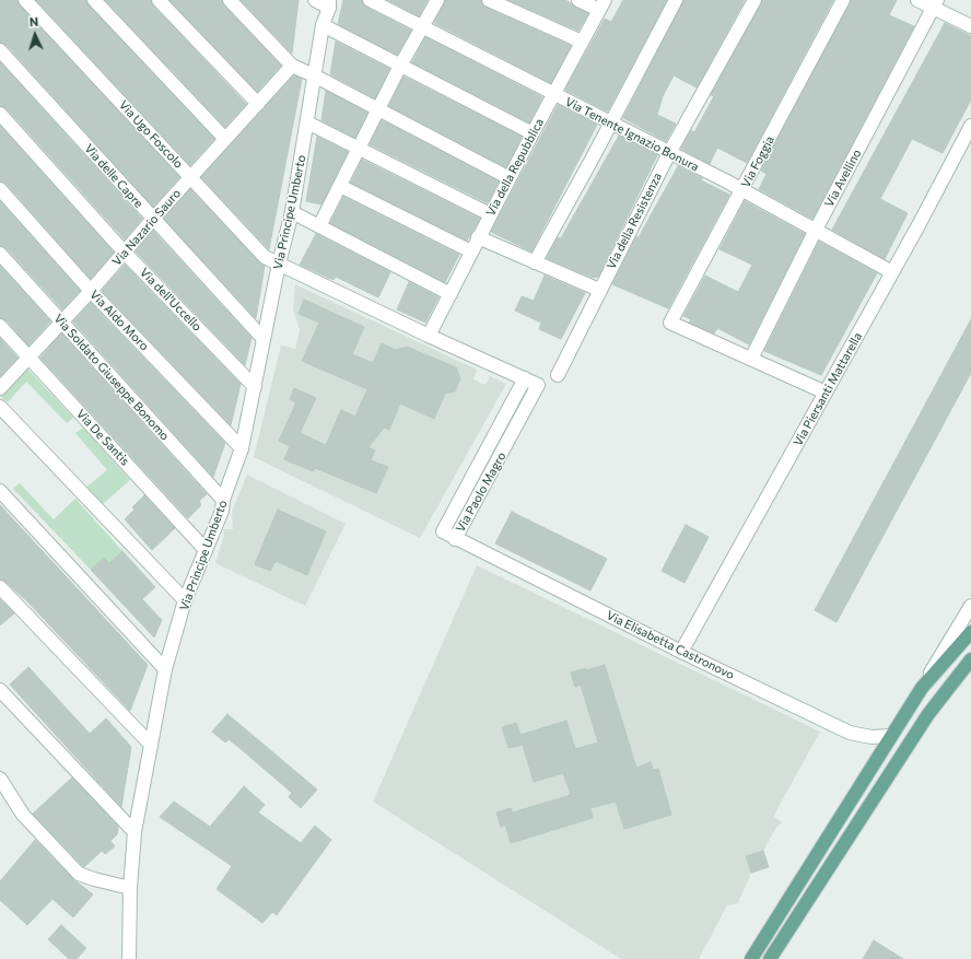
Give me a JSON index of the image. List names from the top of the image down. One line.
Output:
{"streets":{"street":["Via Ugo Foscolo","Via Tenente Ignazio Bonura","Via Foggia","Via della Repubblica","Via delle Capre","Via Avellino","Via Principe Umberto","Via della Resistenza","Via Nazario Sauro","Via dell'Uccello","Via Aldo Moro","Via Soldato Giuseppe Bonomo","Via Piersanti Mattarella","Via De Santis","Via Paolo Magro","Via Elisabetta Castronovo"]},"crossings":[["Via Ugo Foscolo","Via Principe Umberto"],["Via Ugo Foscolo","Via Nazario Sauro"],["Via Ugo Foscolo","Via Paolo Magro"],["Via Tenente Ignazio Bonura","Via Foggia"],["Via Tenente Ignazio Bonura","Via della Repubblica"],["Via Tenente Ignazio Bonura","Via Avellino"],["Via Tenente Ignazio Bonura","Via della Resistenza"],["Via Tenente Ignazio Bonura","Via Piersanti Mattarella"],["Via Foggia","Via Avellino"],["Via della Repubblica","Via Paolo Magro"],["Via delle Capre","Via Principe Umberto"],["Via delle Capre","Via Nazario Sauro"],["Via Principe Umberto","Via dell'Uccello"],["Via Principe Umberto","Via Aldo Moro"],["Via Principe Umberto","Via Soldato Giuseppe Bonomo"],["Via Principe Umberto","Via De Santis"],["Via Principe Umberto","Via Paolo Magro"],["Via Nazario Sauro","Via dell'Uccello"],["Via Nazario Sauro","Via Aldo Moro"],["Via Nazario Sauro","Via Soldato Giuseppe Bonomo"],["Via Nazario Sauro","Via De Santis"],["Via Piersanti Mattarella","Via Elisabetta Castronovo"],["Via Paolo Magro","Via Elisabetta Castronovo"]],"north":"top"}
